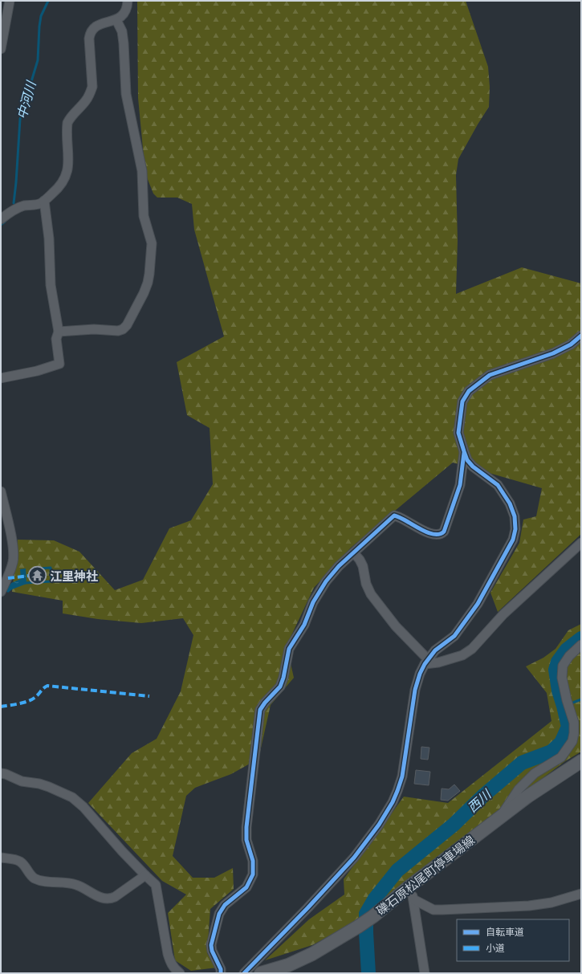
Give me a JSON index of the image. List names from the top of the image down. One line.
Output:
{"streets":{"main road":["礫石原松尾町停車場線"]},"water":["中河川","西川"],"places":{"temple":["江里神社"]},"legend":["自転車道","小道"]}
